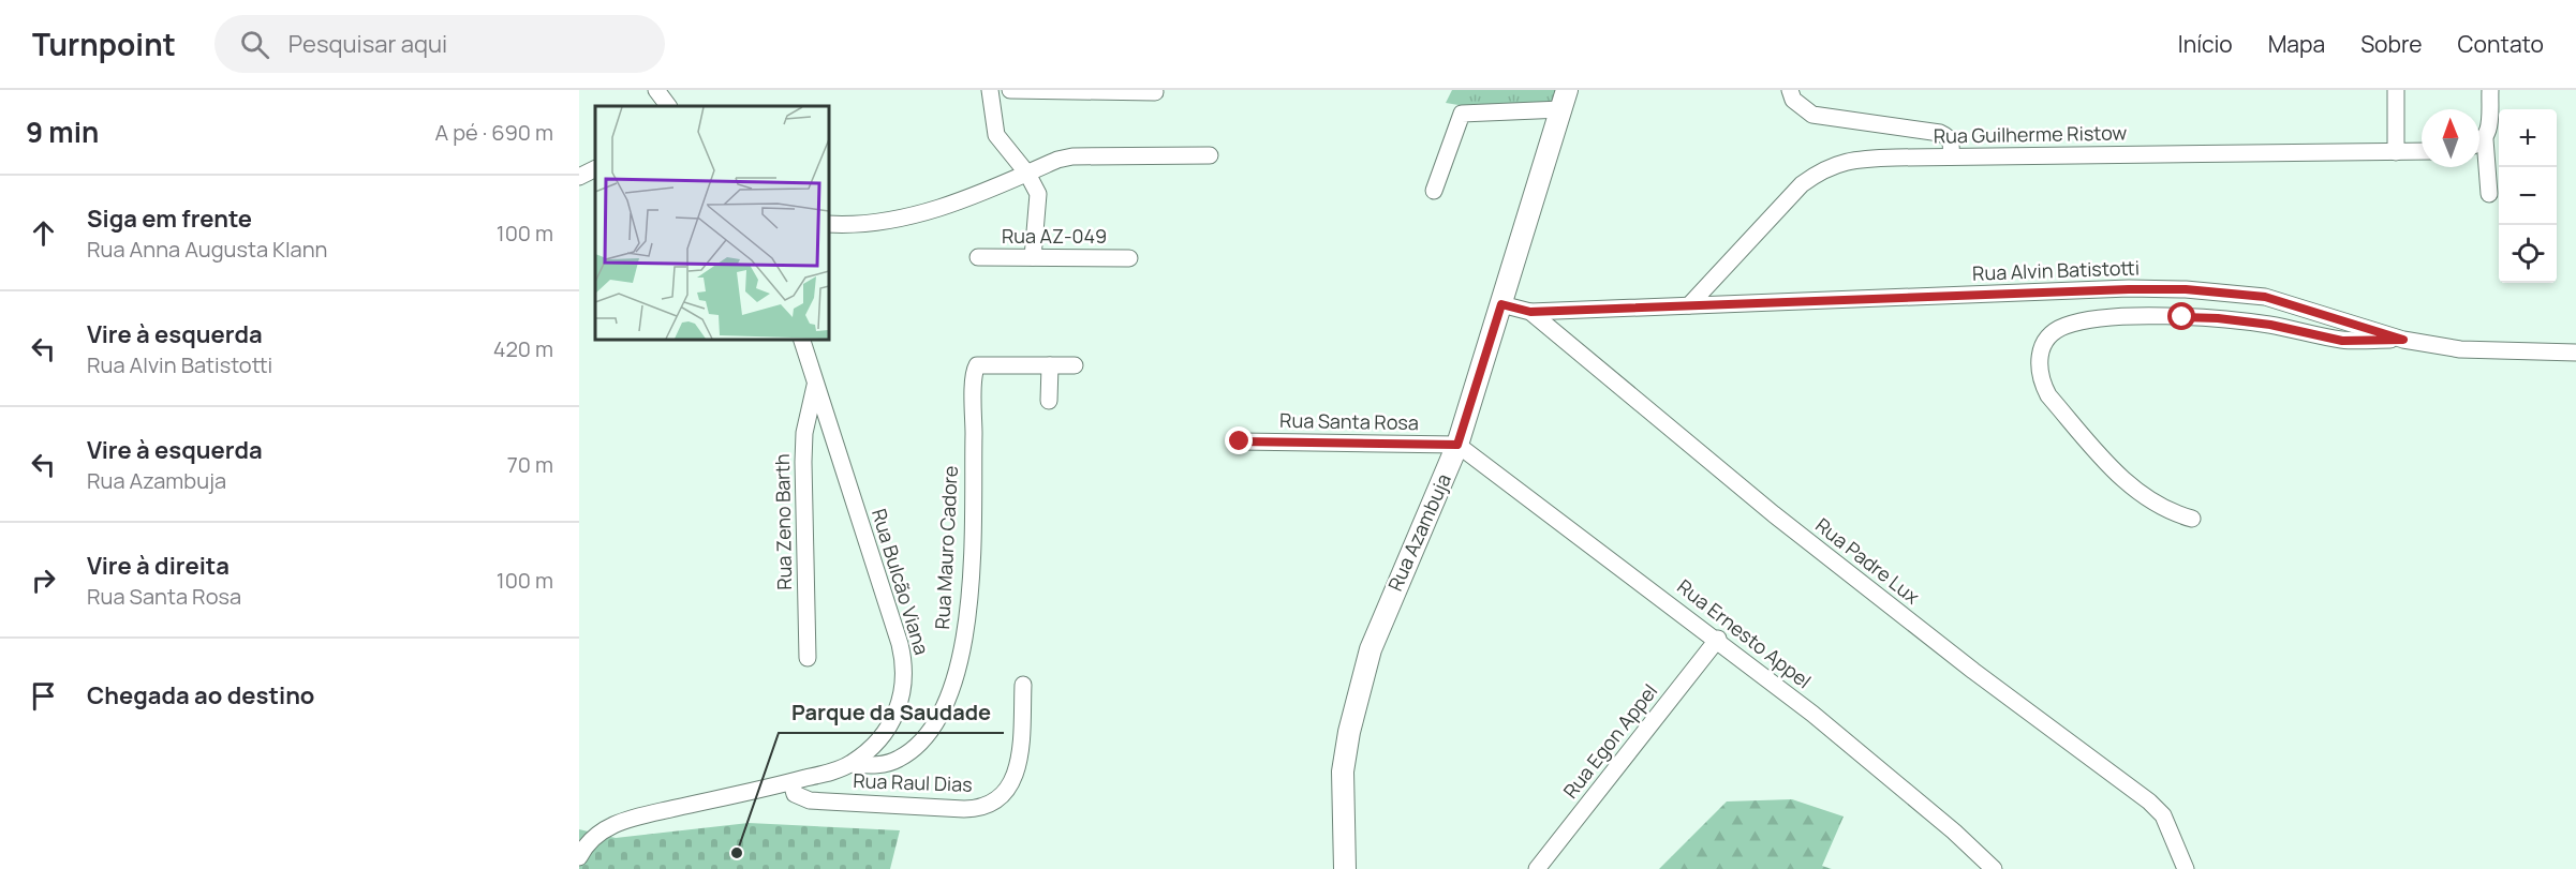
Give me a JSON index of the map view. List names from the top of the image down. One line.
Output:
{"streets":{"main road":["Rua Azambuja"],"street":["Rua Guilherme Ristow","Rua AZ-049","Rua Alvin Batistotti","Rua Santa Rosa","Rua Zeno Barth","Rua Mauro Cadore","Rua Padre Lux","Rua Bulcão Viana","Rua Ernesto Appel","Rua Egon Appel","Rua Raul Dias"]},"crossings":[["Rua Guilherme Ristow","Rua Alvin Batistotti"],["Rua Alvin Batistotti","Rua Padre Lux"],["Rua Santa Rosa","Rua Azambuja"],["Rua Santa Rosa","Rua Ernesto Appel"],["Rua Zeno Barth","Rua Bulcão Viana"],["Rua Azambuja","Rua Padre Lux"],["Rua Azambuja","Rua Ernesto Appel"],["Rua Mauro Cadore","Rua Bulcão Viana"],["Rua Bulcão Viana","Rua Raul Dias"],["Rua Ernesto Appel","Rua Egon Appel"]],"places":["Parque da Saudade"],"north":"top","page":{"header":"Turnpoint","search":"Pesquisar aqui","nav":["Início","Mapa","Sobre","Contato"],"heading":["9 min","A pé · 690 m"],"map_buttons":["+","−"],"list":[["Siga em frente","Rua Anna Augusta Klann","100 m"],["Vire à esquerda","Rua Alvin Batistotti","420 m"],["Vire à esquerda","Rua Azambuja","70 m"],["Vire à direita","Rua Santa Rosa","100 m"],"Chegada ao destino"]}}
